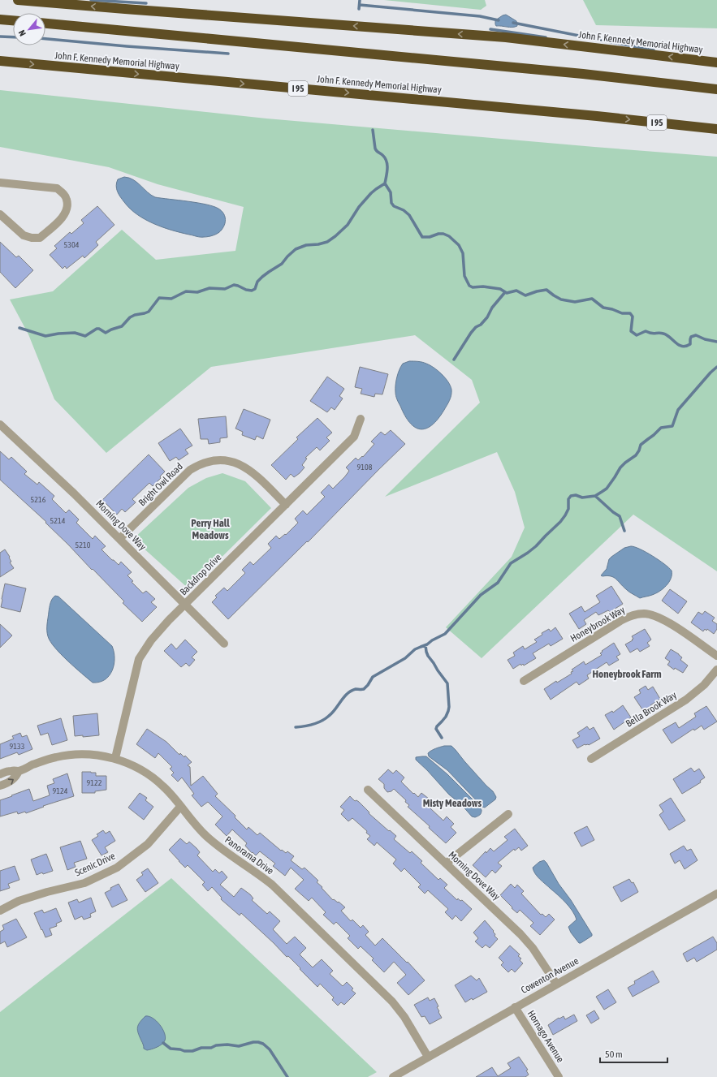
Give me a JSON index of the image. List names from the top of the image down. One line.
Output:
{"streets":{"highway":["John F. Kennedy Memorial Highway","I 95"],"street":["Bright Owl Road","Morning Dove Way","Backdrop Drive","Honeybrook Way","Bella Brook Way","Panorama Drive","Scenic Drive","Cowenton Avenue","Hornago Avenue"]},"crossings":[["Bright Owl Road","Morning Dove Way"],["Bright Owl Road","Backdrop Drive"],["Morning Dove Way","Backdrop Drive"],["Morning Dove Way","Cowenton Avenue"],["Backdrop Drive","Panorama Drive"],["Panorama Drive","Scenic Drive"],["Panorama Drive","Cowenton Avenue"],["Cowenton Avenue","Hornago Avenue"]],"districts":["Perry Hall Meadows","Honeybrook Farm","Misty Meadows"],"house_numbers":["5304","9108","5216","5214","5210","9133","9122","9124"],"scale_bar":"50 m","north":"bottom left"}
